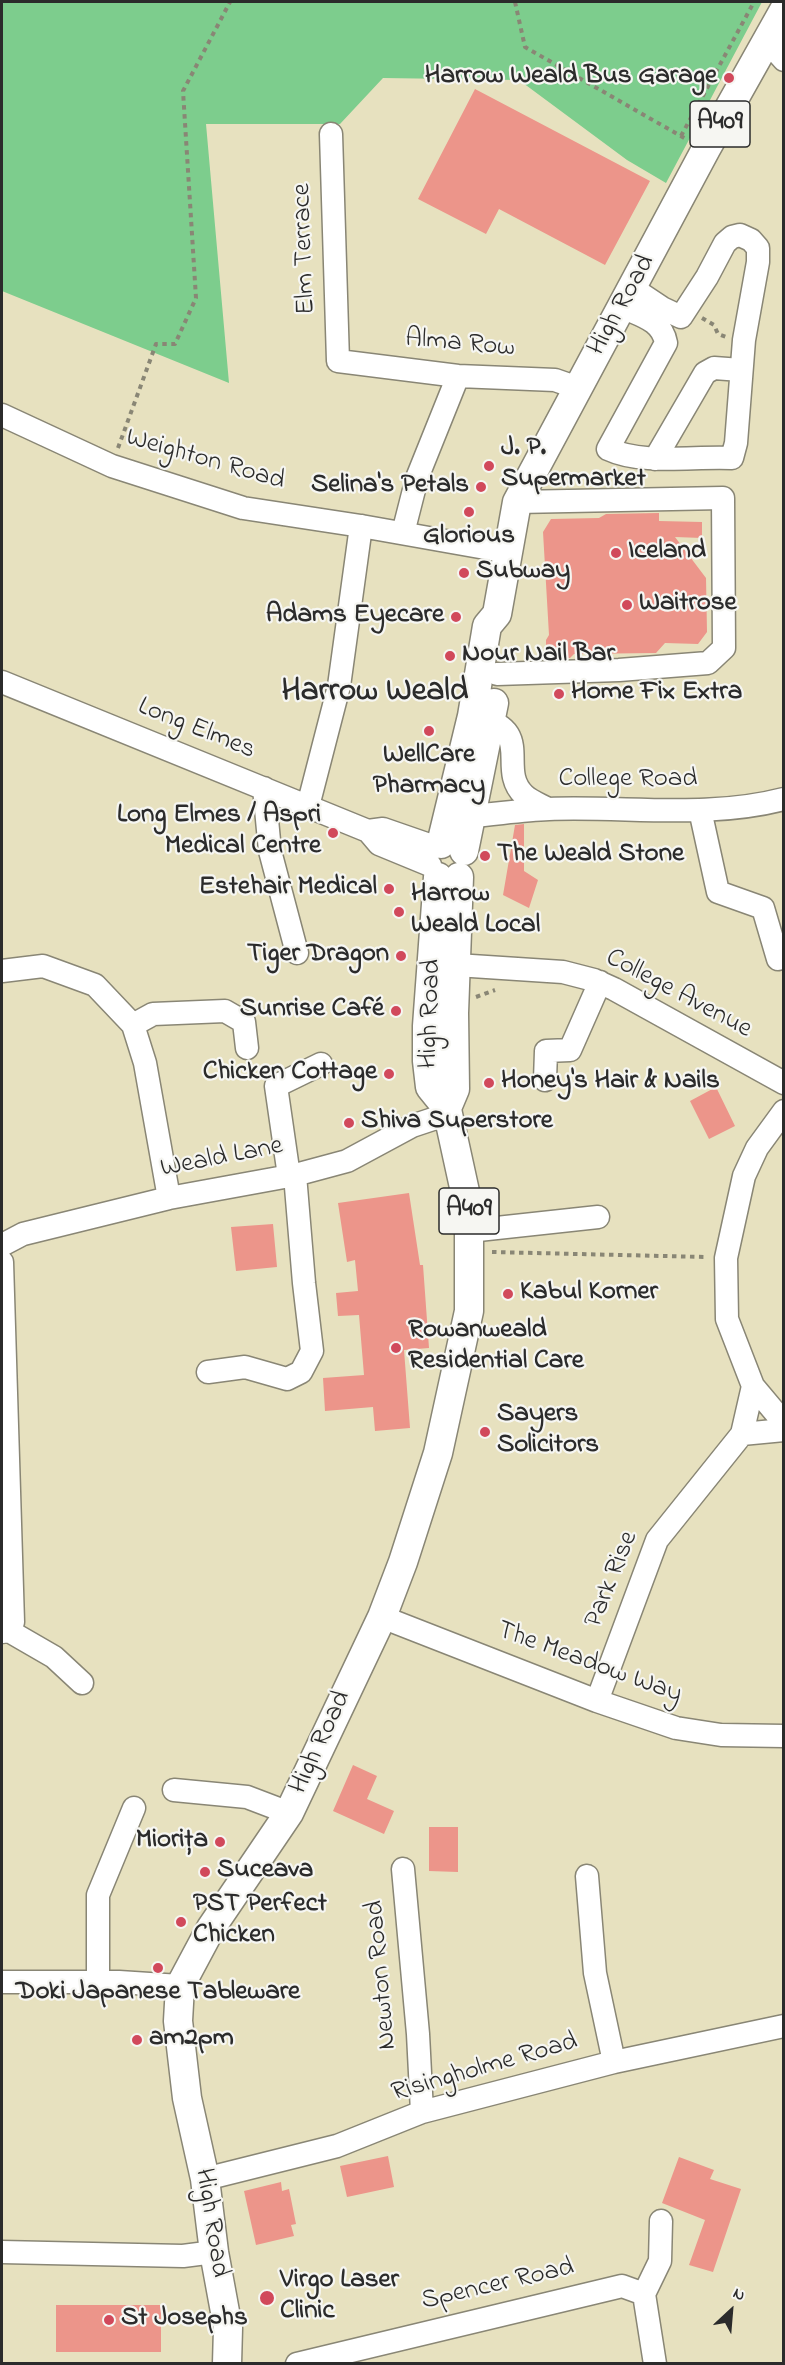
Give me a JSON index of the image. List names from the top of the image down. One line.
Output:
{"streets":{"main road":["A409","High Road"],"street":["Elm Terrace","Alma Row","Weighton Road","Long Elmes","College Road","College Avenue","Weald Lane","Park Rise","The Meadow Way","Newton Road","Risingholme Road","Spencer Road"]},"crossings":[["Elm Terrace","Alma Row"],["High Road","Alma Row"],["High Road","Weighton Road"],["High Road","Long Elmes"],["High Road","College Road"],["High Road","College Avenue"],["High Road","Weald Lane"],["High Road","The Meadow Way"],["High Road","Risingholme Road"],["Park Rise","The Meadow Way"],["Newton Road","Risingholme Road"]],"districts":["Harrow Weald"],"places":["Harrow Weald Bus Garage","J. P. Supermarket","Selina's Petals","Glorious","Iceland","Subway","Waitrose","Adams Eyecare","Nour Nail Bar","Home Fix Extra","WellCare Pharmacy","Long Elmes / Aspri Medical Centre","The Weald Stone","Estehair Medical","Harrow Weald Local","Tiger Dragon","Sunrise Café","Chicken Cottage","Honey's Hair & Nails","Shiva Superstore","Kabul Korner","Rowanweald Residential Care","Sayers Solicitors","Miorița","Suceava","PST Perfect Chicken","Doki Japanese Tableware","am2pm","Virgo Laser Clinic","St Josephs"],"north":"top right"}
